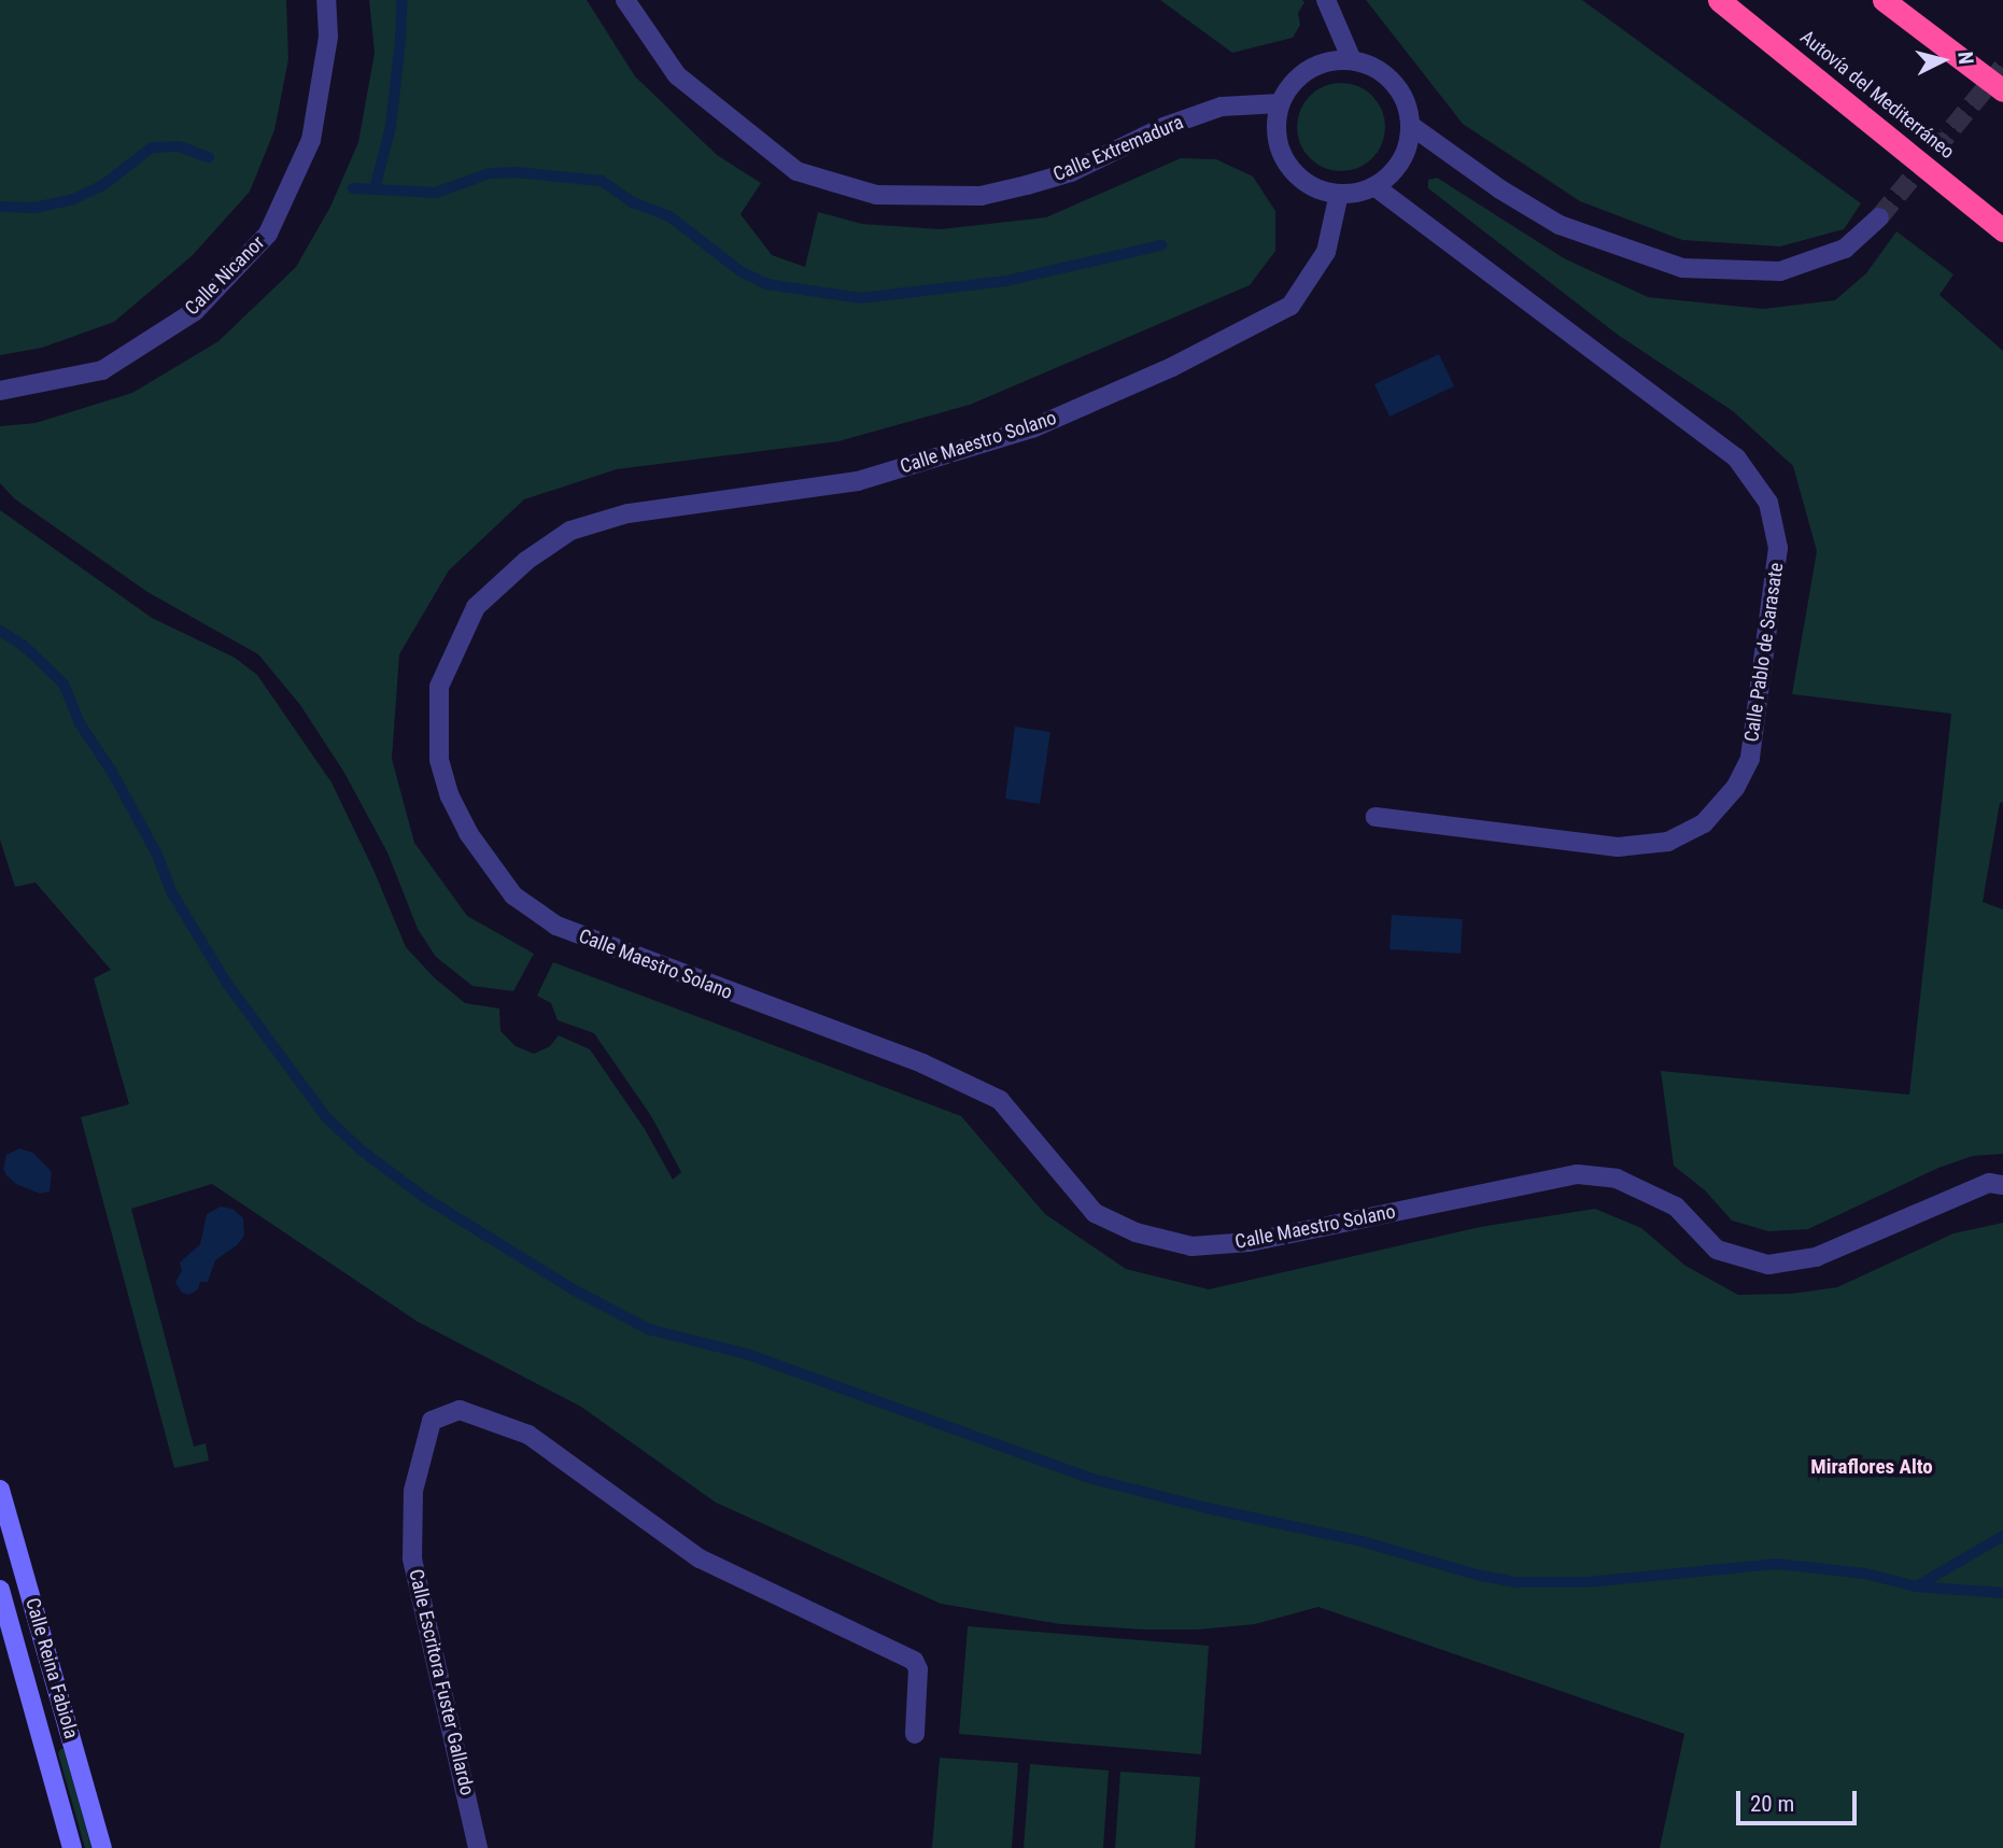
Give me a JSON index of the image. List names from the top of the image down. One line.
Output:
{"streets":{"highway":["Autovía del Mediterráneo"],"street":["Calle Extremadura","Calle Nicanor","Calle Maestro Solano","Calle Pablo de Sarasate","Calle Reina Fabiola","Calle Escritora Fuster Gallardo"]},"crossings":[["Calle Extremadura","Calle Maestro Solano"],["Calle Extremadura","Calle Pablo de Sarasate"],["Calle Maestro Solano","Calle Pablo de Sarasate"]],"districts":["Miraflores Alto"],"scale_bar":"20 m","north":"right"}
